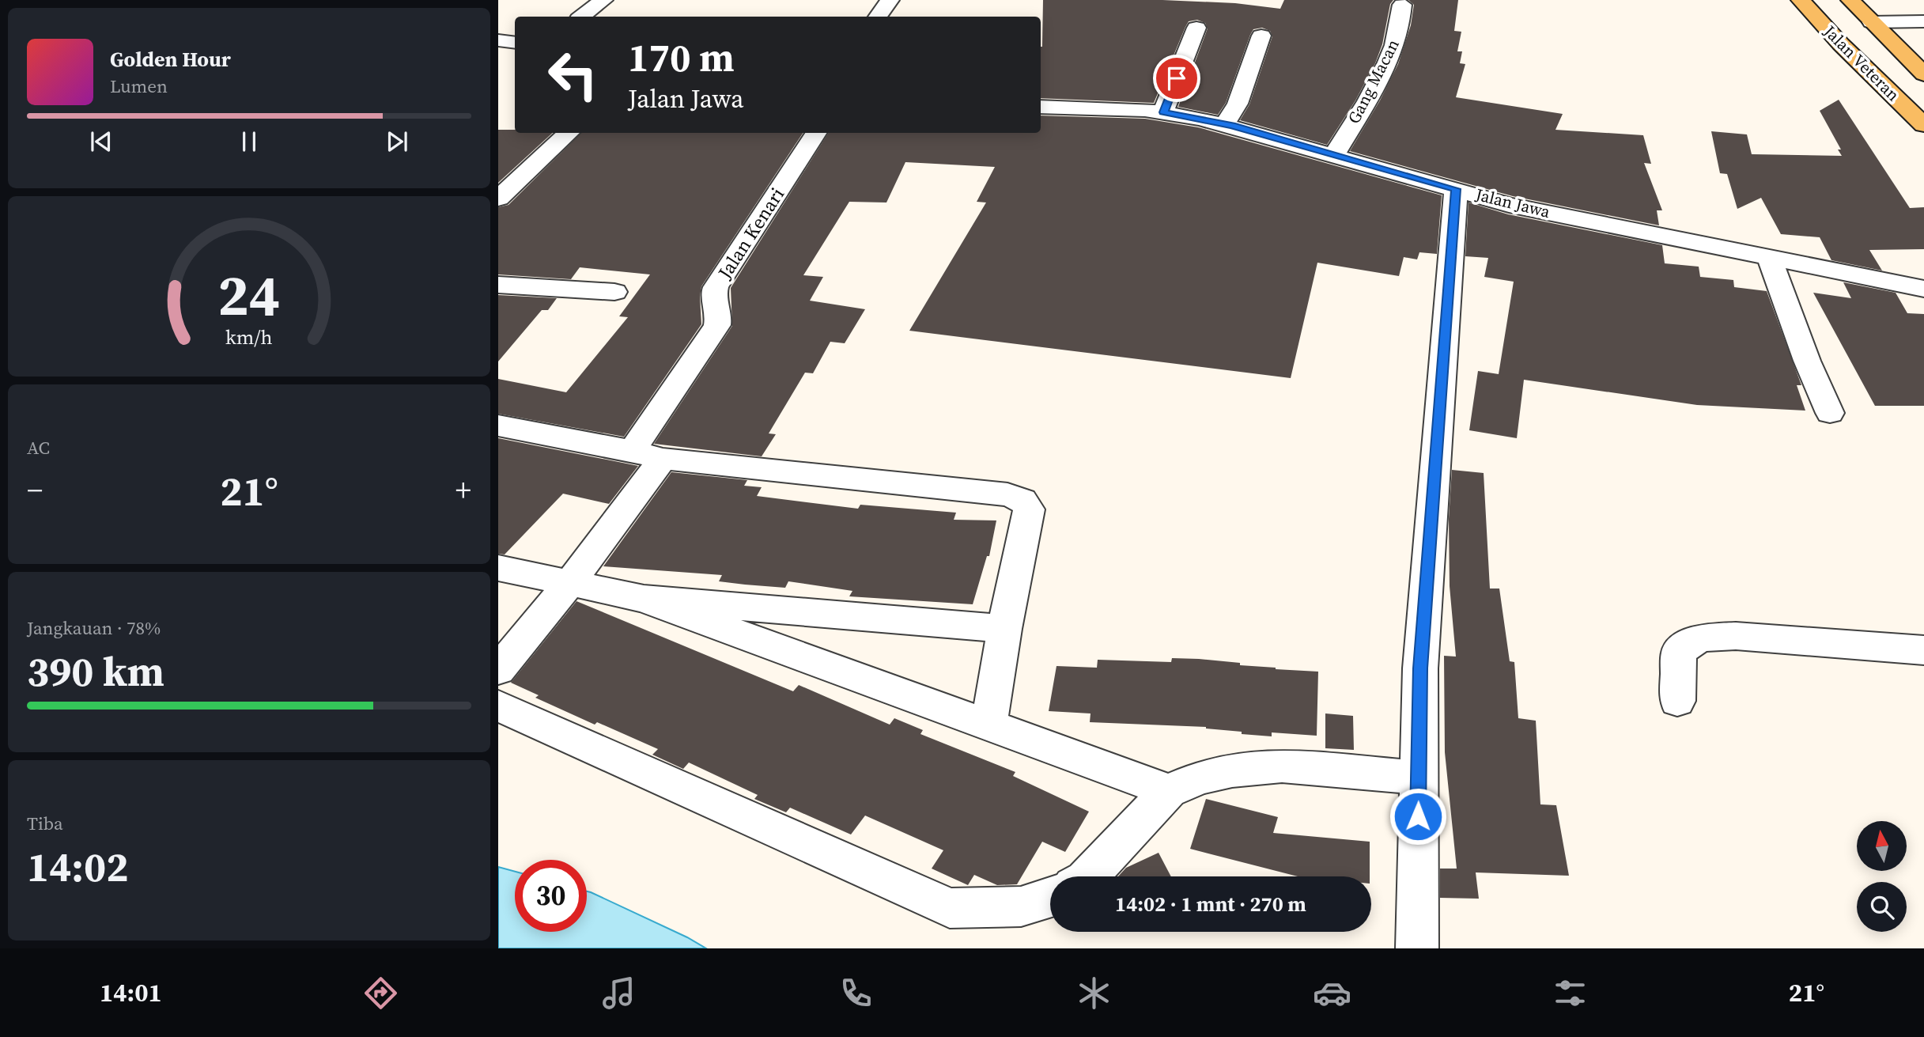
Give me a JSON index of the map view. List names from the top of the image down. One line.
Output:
{"streets":{"main road":["Jalan Veteran"],"street":["Gang Macan","Jalan Jawa","Jalan Kenari"]},"crossings":[["Gang Macan","Jalan Jawa"]],"north":"top","page":{"turn":["170 m","Jalan Jawa"],"song":["Golden Hour","Lumen"],"tile":["AC",["Jangkauan · 78%","390 km"],["Tiba","14:02"]],"heat":["−","21°","+"],"limit":"30","trip":"14:02 · 1 mnt · 270 m","tabs":["14:01","21°"],"gauge":["24","km/h"]}}
